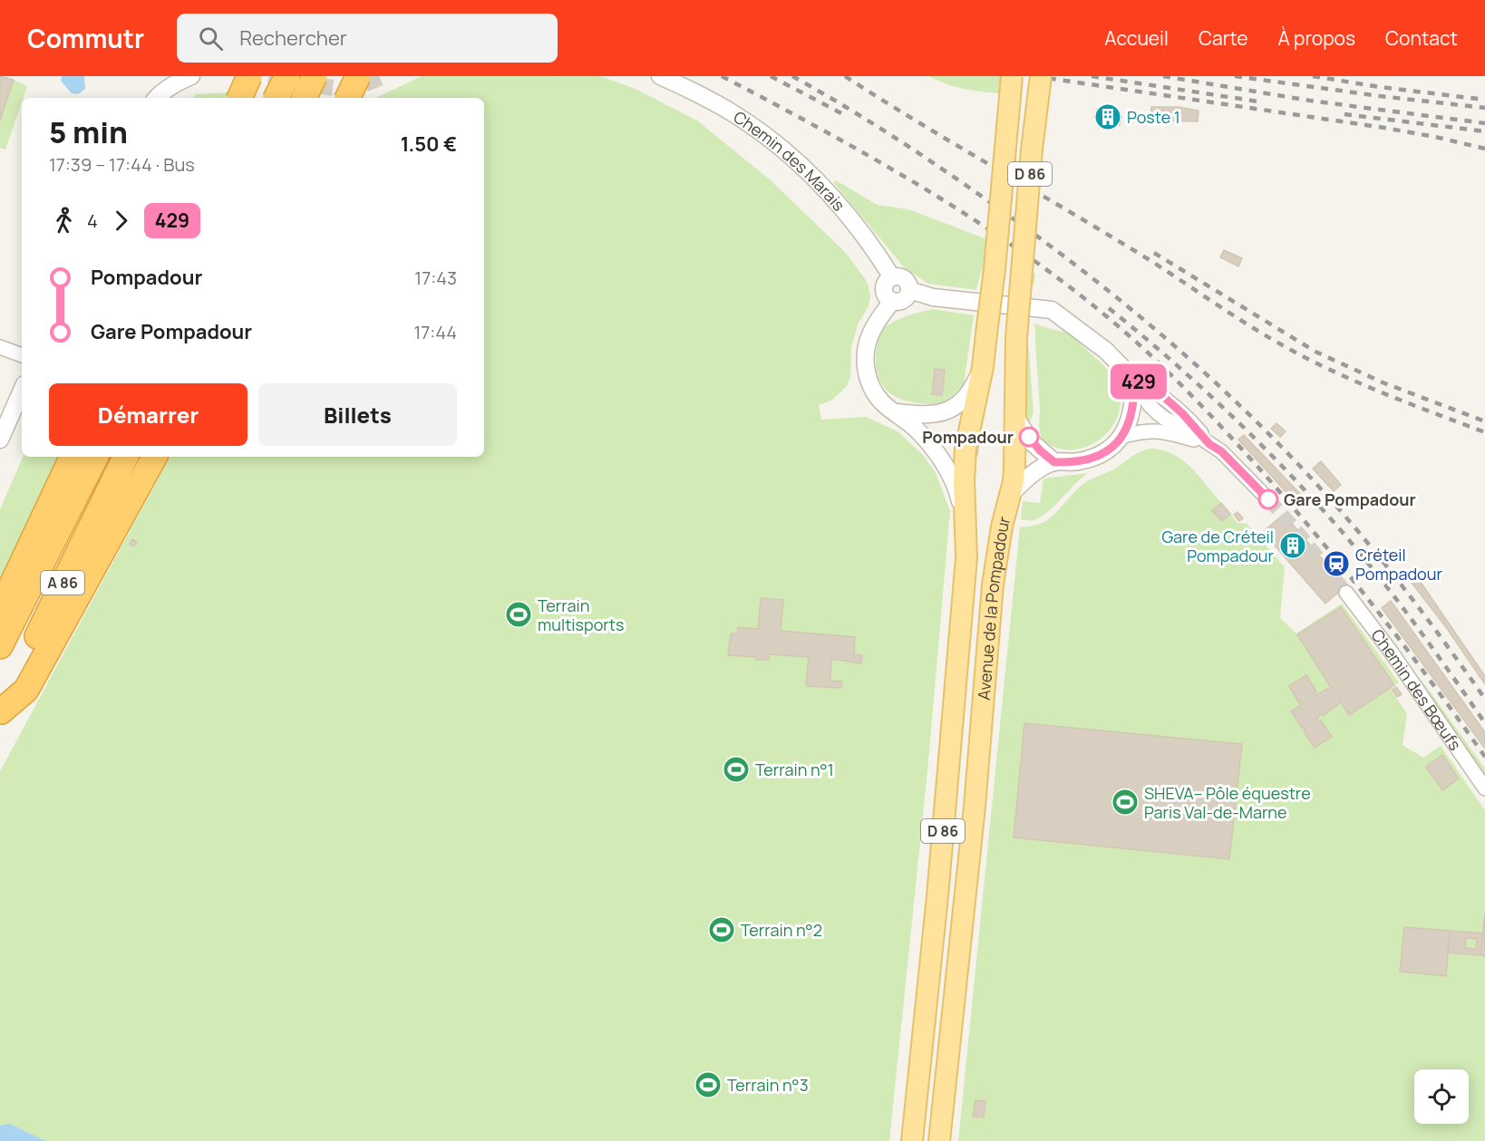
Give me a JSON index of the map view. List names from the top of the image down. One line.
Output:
{"streets":{"highway":["A 86"],"main road":["D 86","Avenue de la Pompadour"],"street":["Chemin des Marais","Chemin des Bœufs"]},"places":{"building":["Poste 1","Gare de Créteil Pompadour"],"other":["Pompadour","Gare Pompadour"],"station":["Créteil Pompadour"],"sports":["Terrain multisports","Terrain n°1","SHEVA– Pôle équestre Paris Val-de-Marne","Terrain n°2","Terrain n°3"]},"lines":["bus line 429"],"page":{"header":"Commutr","search":"Rechercher","nav":["Accueil","Carte","À propos","Contact"],"on_map":"429","heading":["5 min","17:39 – 17:44 · Bus","1.50 €"],"legs":["4","429"],"list":[{"name":"Pompadour","value":"17:43"},{"name":"Gare Pompadour","value":"17:44"}],"buttons":["Démarrer","Billets"]}}
